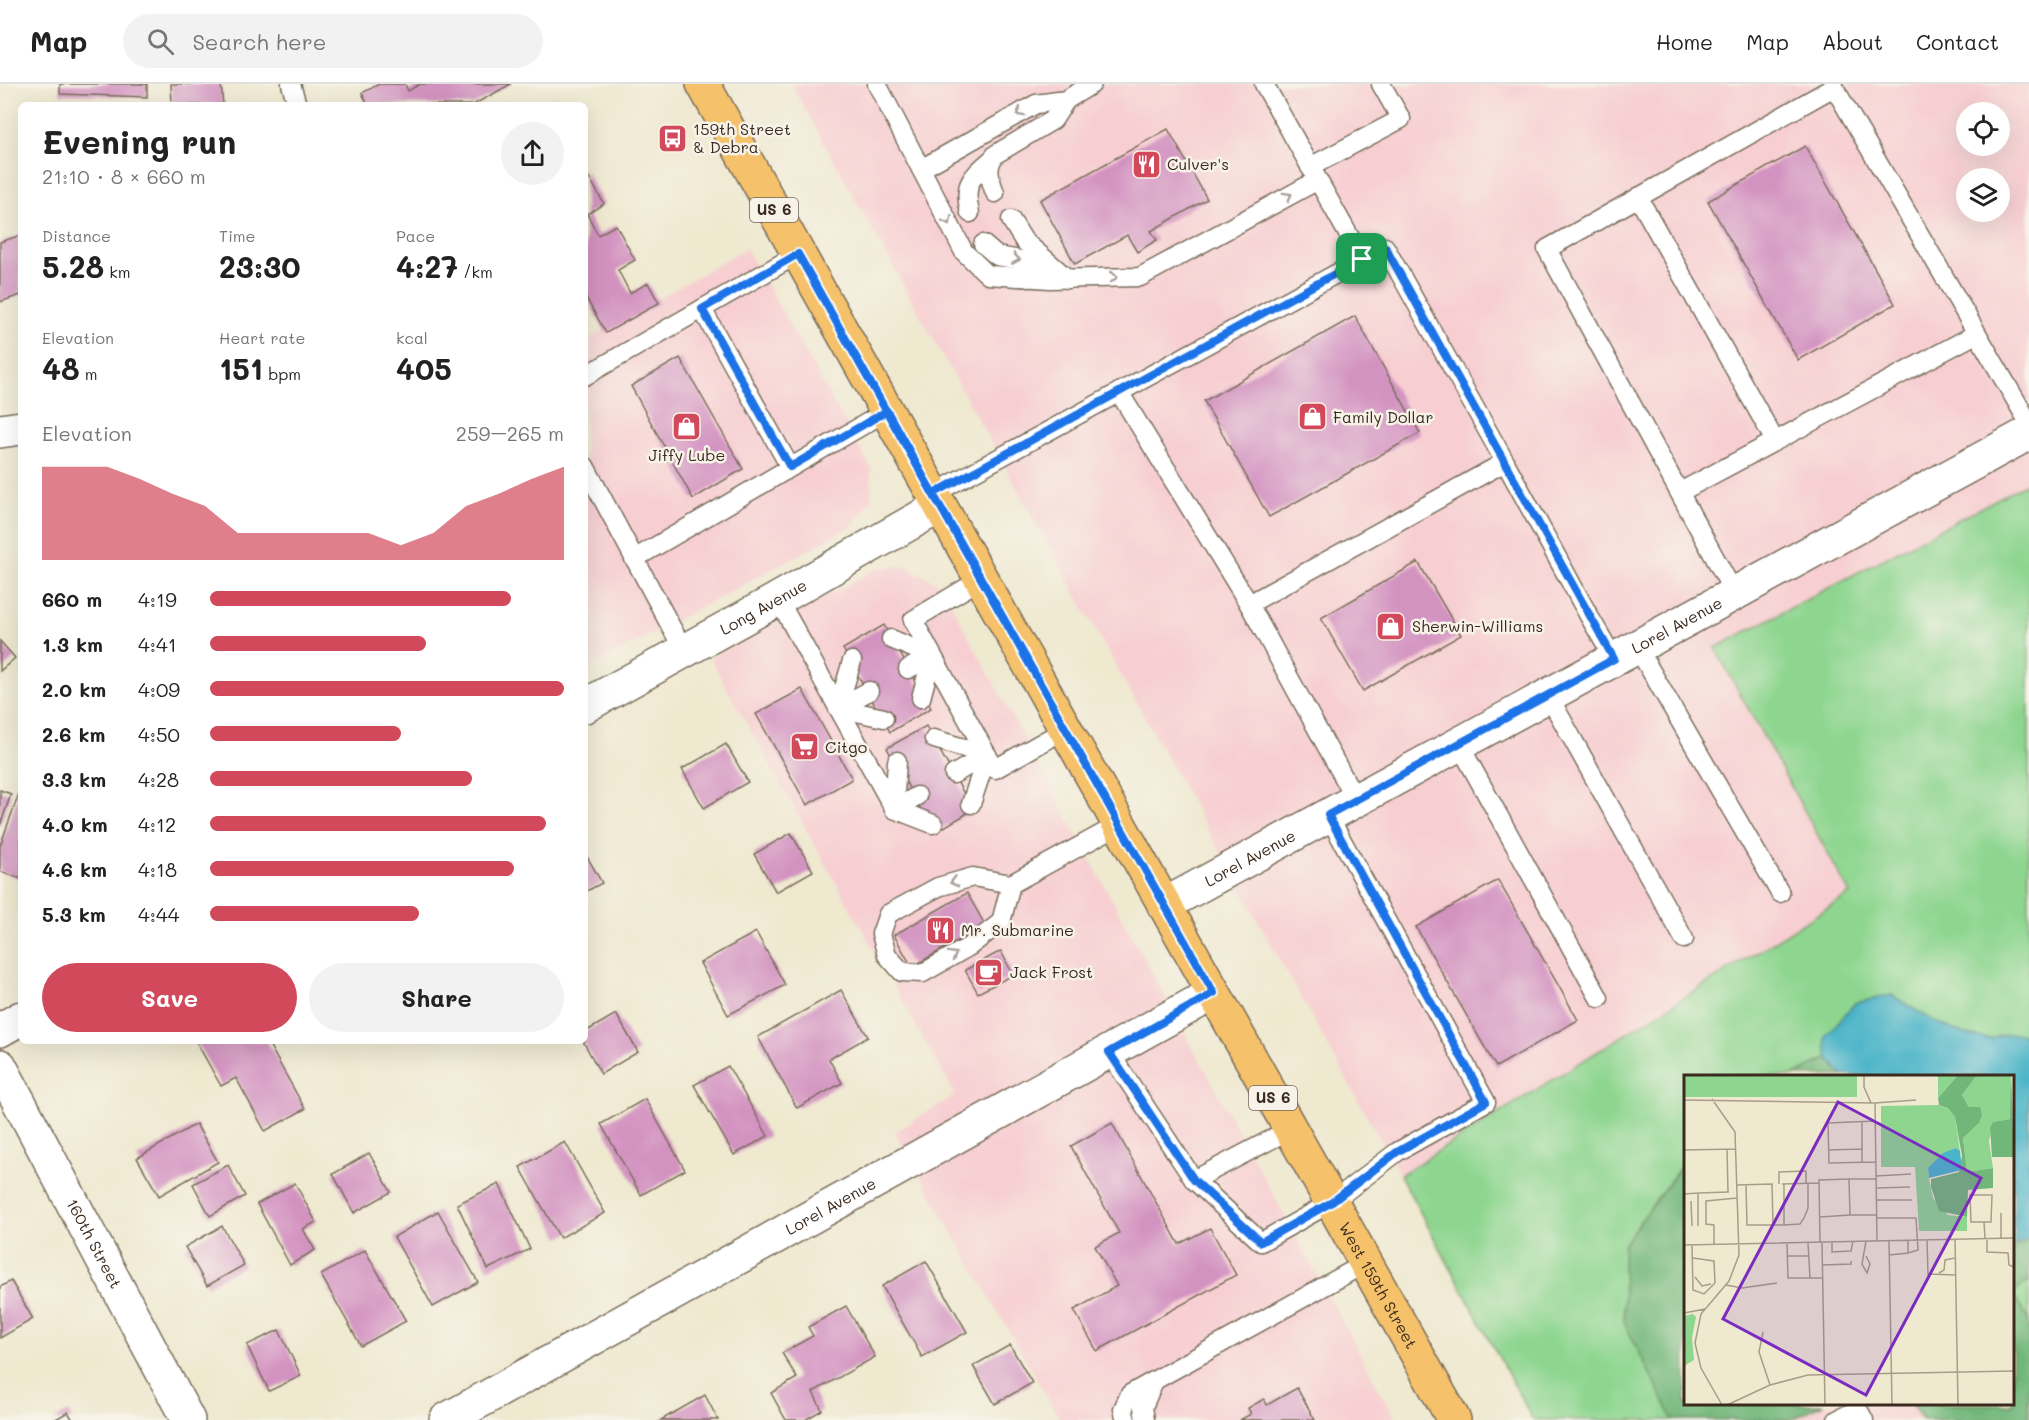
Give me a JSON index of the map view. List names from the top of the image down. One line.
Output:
{"streets":{"main road":["US 6","West 159th Street"],"street":["Long Avenue","Lorel Avenue","160th Street"]},"crossings":[["Long Avenue","West 159th Street"],["Lorel Avenue","West 159th Street"]],"places":{"bus stop":["159th Street & Debra"],"restaurant":["Culver's","Mr. Submarine"],"shop":["Family Dollar","Jiffy Lube","Sherwin-Williams"],"supermarket":["Citgo"],"cafe":["Jack Frost"]},"page":{"header":"Map","search":"Search here","nav":["Home","Map","About","Contact"],"heading":["Evening run","21:10 · 8 × 660 m"],"stats":[["Distance","5.28 km"],["Time","23:30"],["Pace","4:27 /km"],["Elevation","48 m"],["Heart rate","151 bpm"],["kcal","405"]],"chart":["Elevation","259–265 m"],"list":[{"name":"660 m","note":"4:19"},{"name":"1.3 km","note":"4:41"},{"name":"2.0 km","note":"4:09"},{"name":"2.6 km","note":"4:50"},{"name":"3.3 km","note":"4:28"},{"name":"4.0 km","note":"4:12"},{"name":"4.6 km","note":"4:18"},{"name":"5.3 km","note":"4:44"}],"buttons":["Save","Share"]}}
